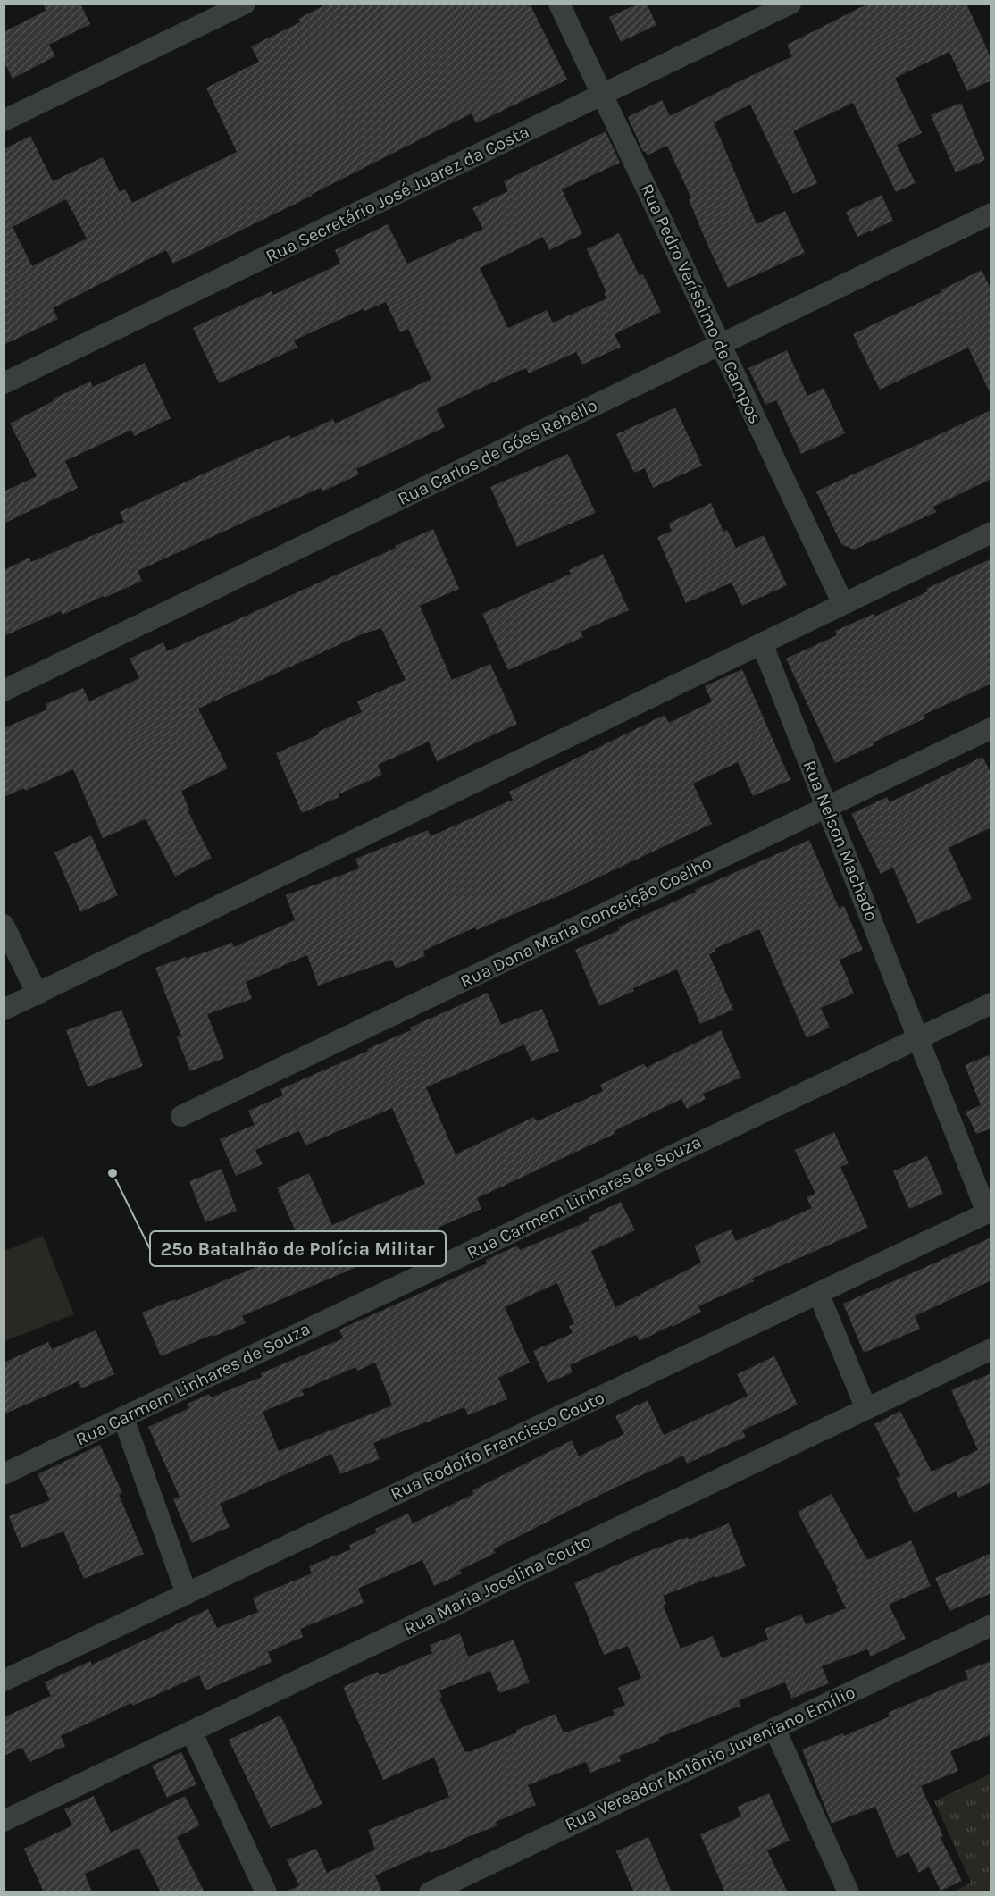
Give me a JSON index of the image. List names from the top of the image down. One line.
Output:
{"streets":{"street":["Rua Secretário José Juarez da Costa","Rua Pedro Veríssimo de Campos","Rua Carlos de Góes Rebello","Rua Nelson Machado","Rua Dona Maria Conceição Coelho","Rua Carmem Linhares de Souza","Rua Rodolfo Francisco Couto","Rua Maria Jocelina Couto","Rua Vereador Antônio Juveniano Emílio"]},"crossings":[["Rua Secretário José Juarez da Costa","Rua Pedro Veríssimo de Campos"],["Rua Pedro Veríssimo de Campos","Rua Carlos de Góes Rebello"],["Rua Nelson Machado","Rua Dona Maria Conceição Coelho"],["Rua Nelson Machado","Rua Carmem Linhares de Souza"],["Rua Nelson Machado","Rua Rodolfo Francisco Couto"]],"places":["25º Batalhão de Polícia Militar"]}
